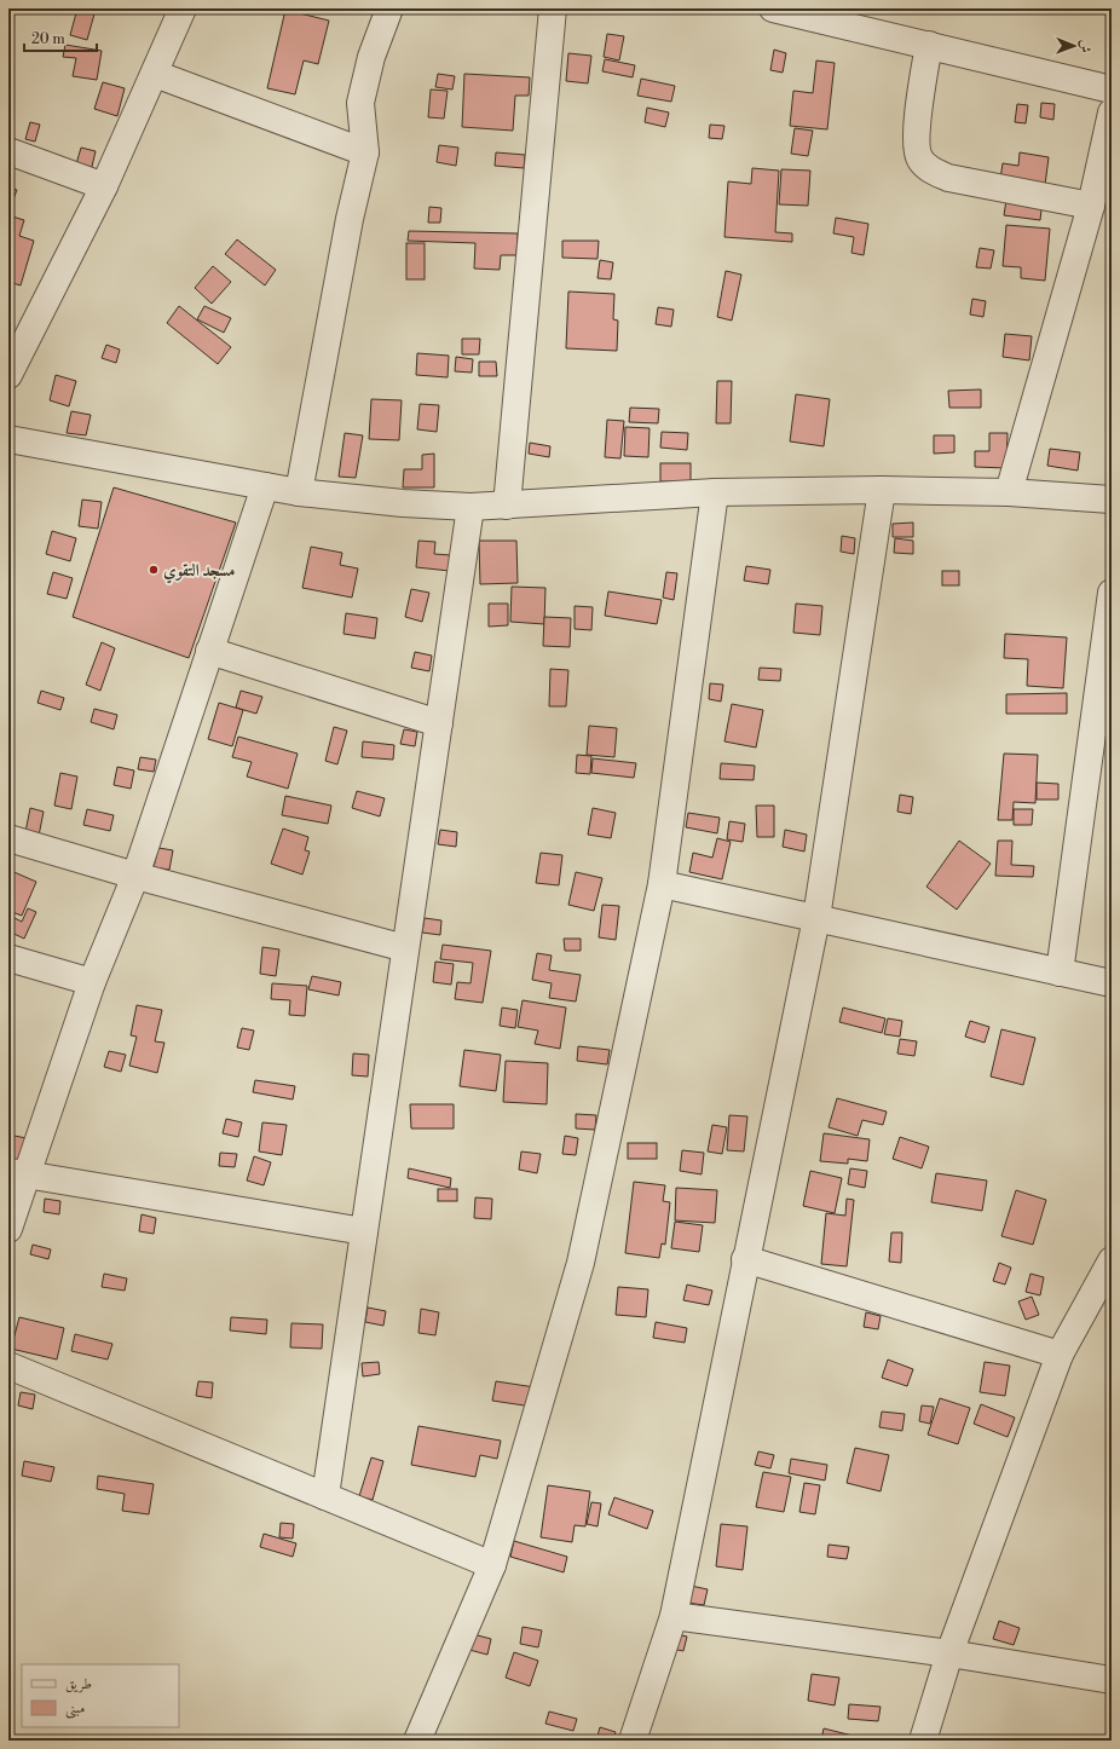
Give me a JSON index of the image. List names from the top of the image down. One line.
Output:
{"places":["مسجد التقوي"],"legend":["طريق","مبنى"],"scale_bar":"20 m","north":"right"}
